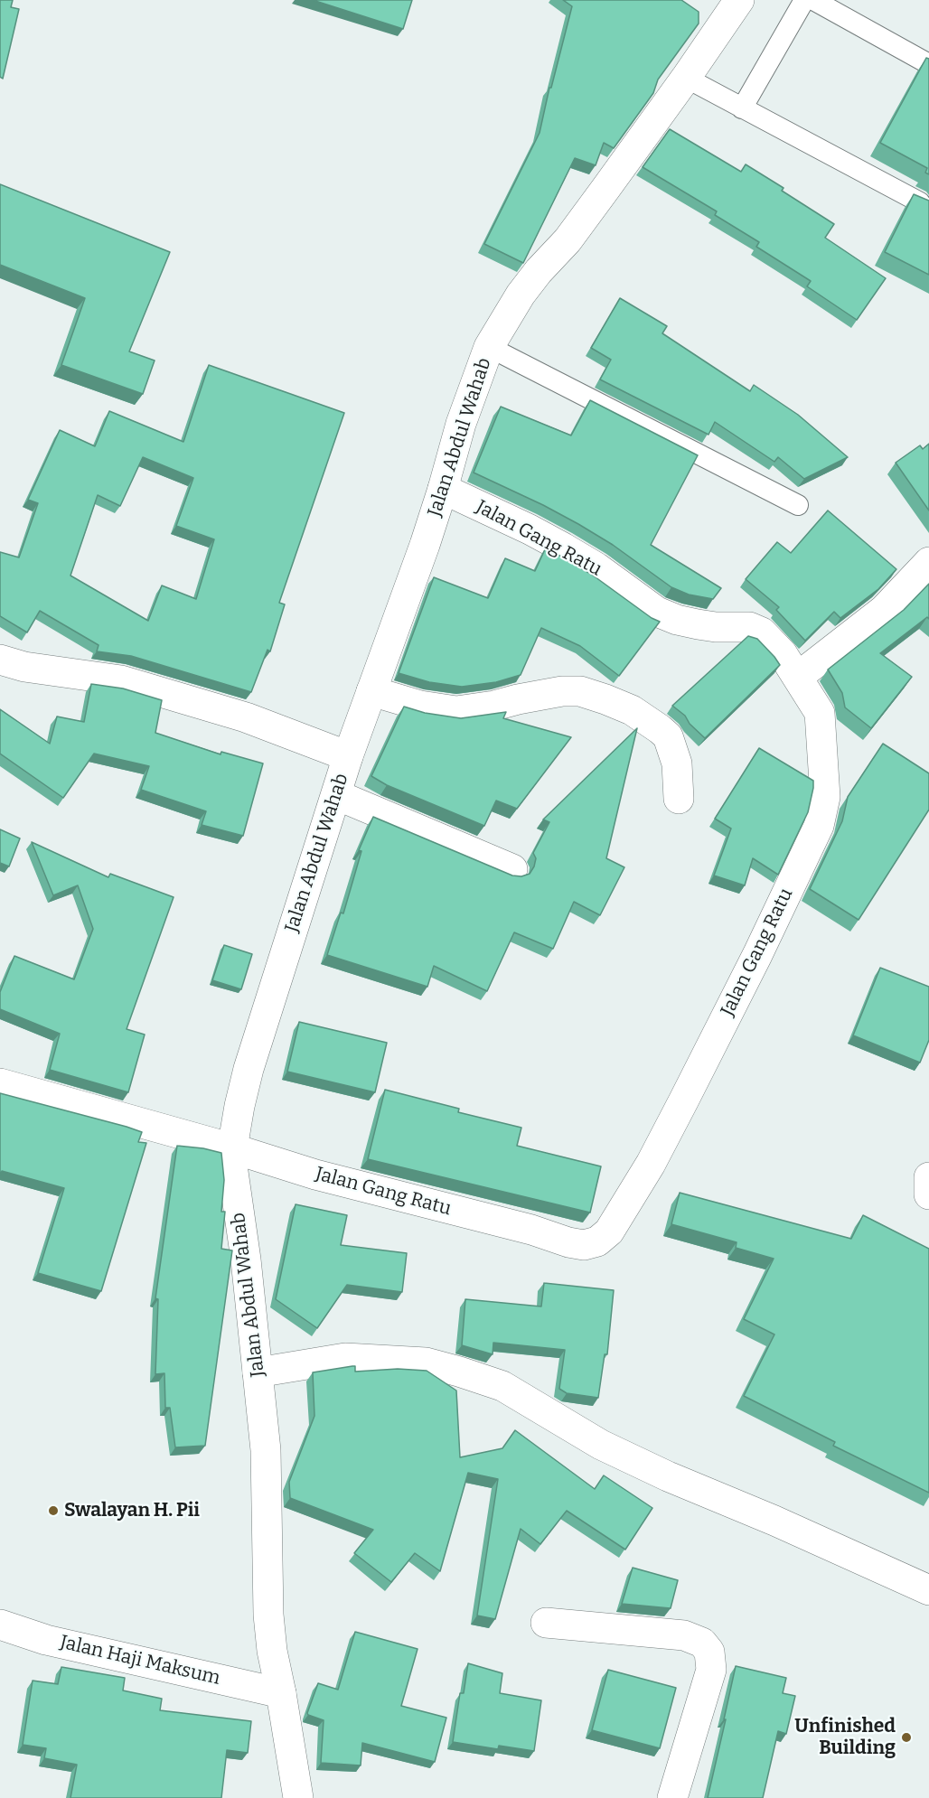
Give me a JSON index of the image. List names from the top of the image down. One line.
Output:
{"streets":{"street":["Jalan Abdul Wahab","Jalan Gang Ratu","Jalan Haji Maksum"]},"crossings":[["Jalan Abdul Wahab","Jalan Gang Ratu"],["Jalan Abdul Wahab","Jalan Haji Maksum"]],"places":["Swalayan H. Pii","Unfinished Building"]}
